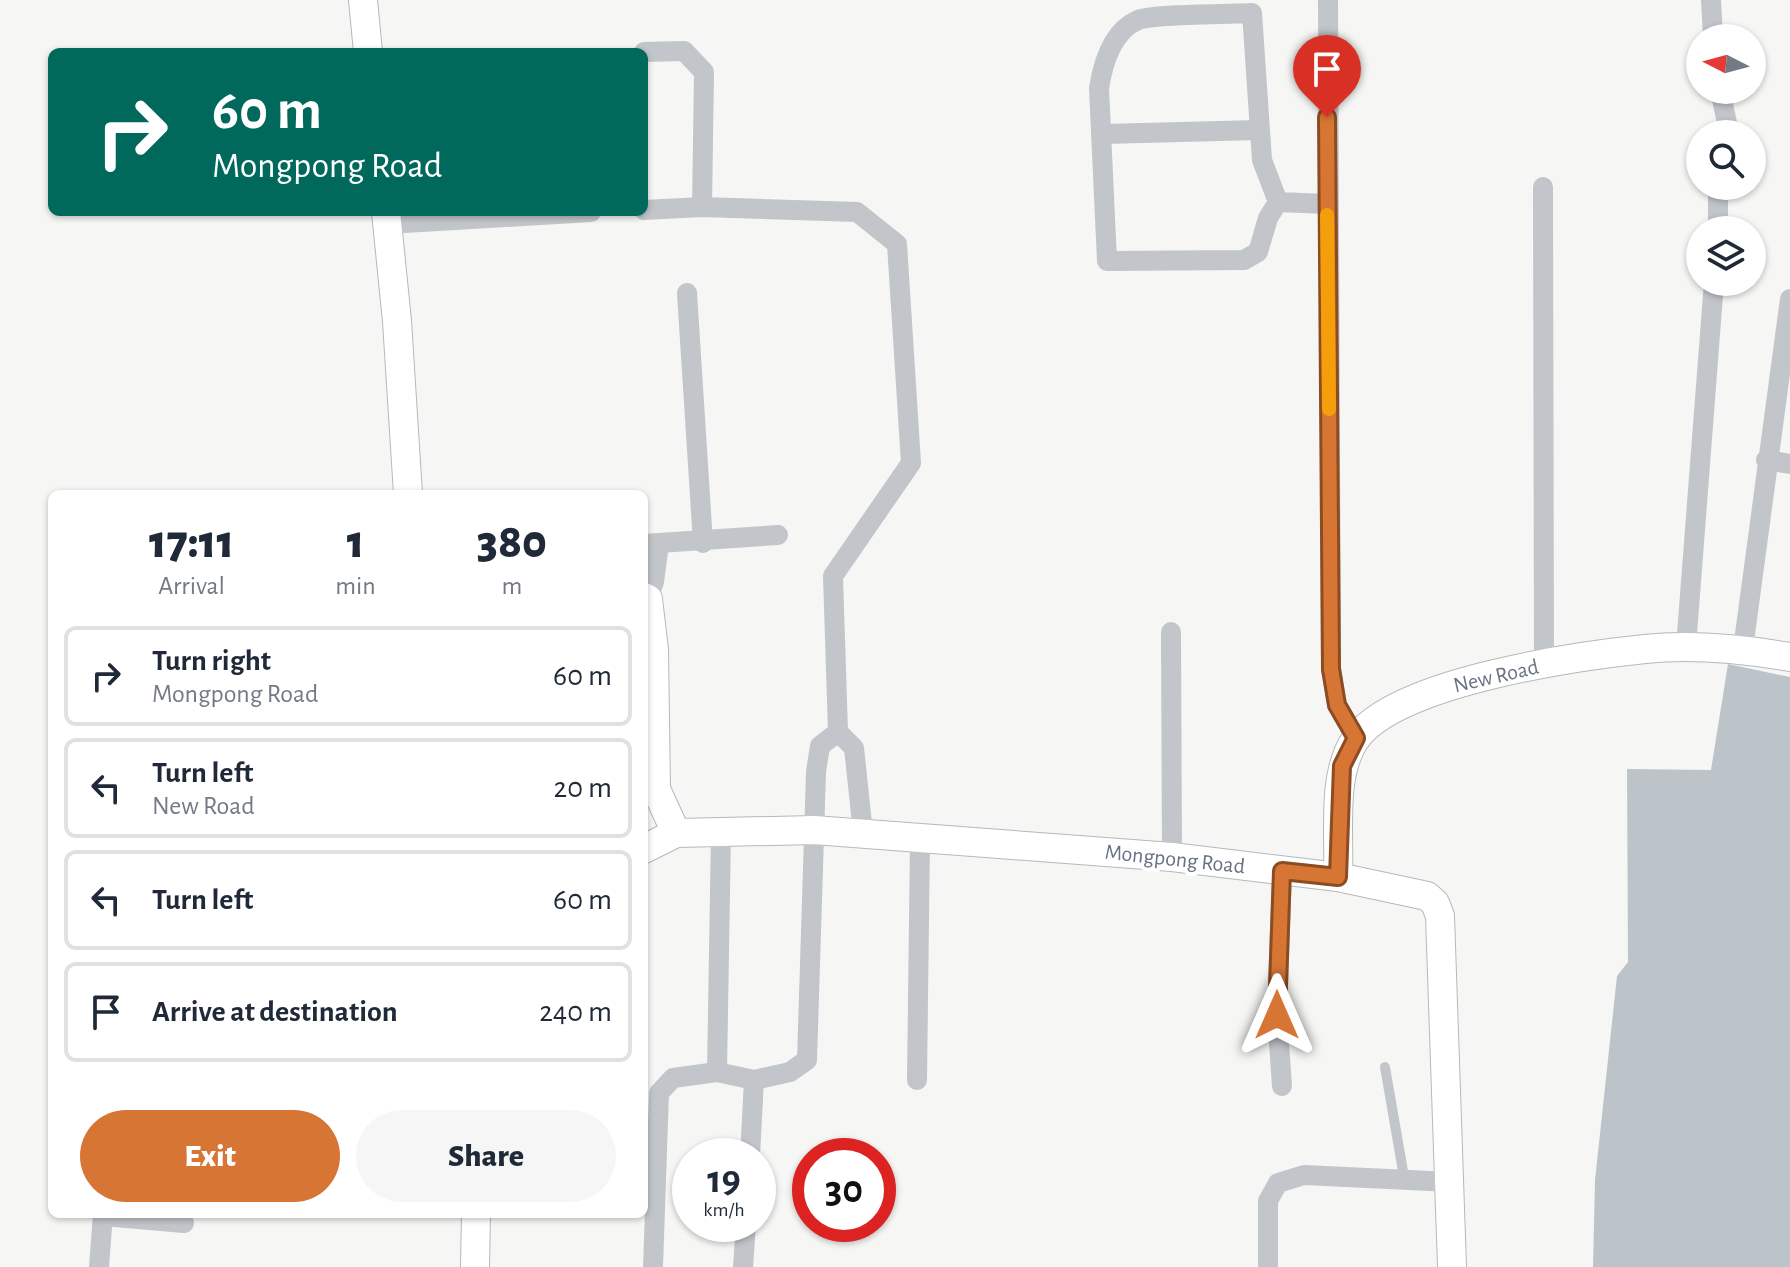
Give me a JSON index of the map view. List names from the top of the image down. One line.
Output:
{"streets":{"main road":["New Road","Mongpong Road"]},"crossings":[["New Road","Mongpong Road"]],"north":"left","page":{"turn":["60 m","Mongpong Road"],"eta":["17:11","Arrival","1","min","380","m"],"list":[{"name":"Turn right","note":"Mongpong Road","value":"60 m"},{"name":"Turn left","note":"New Road","value":"20 m"},{"name":"Turn left","value":"60 m"},{"name":"Arrive at destination","value":"240 m"}],"buttons":["Exit","Share"],"speed":"19 km/h","limit":"30"}}
